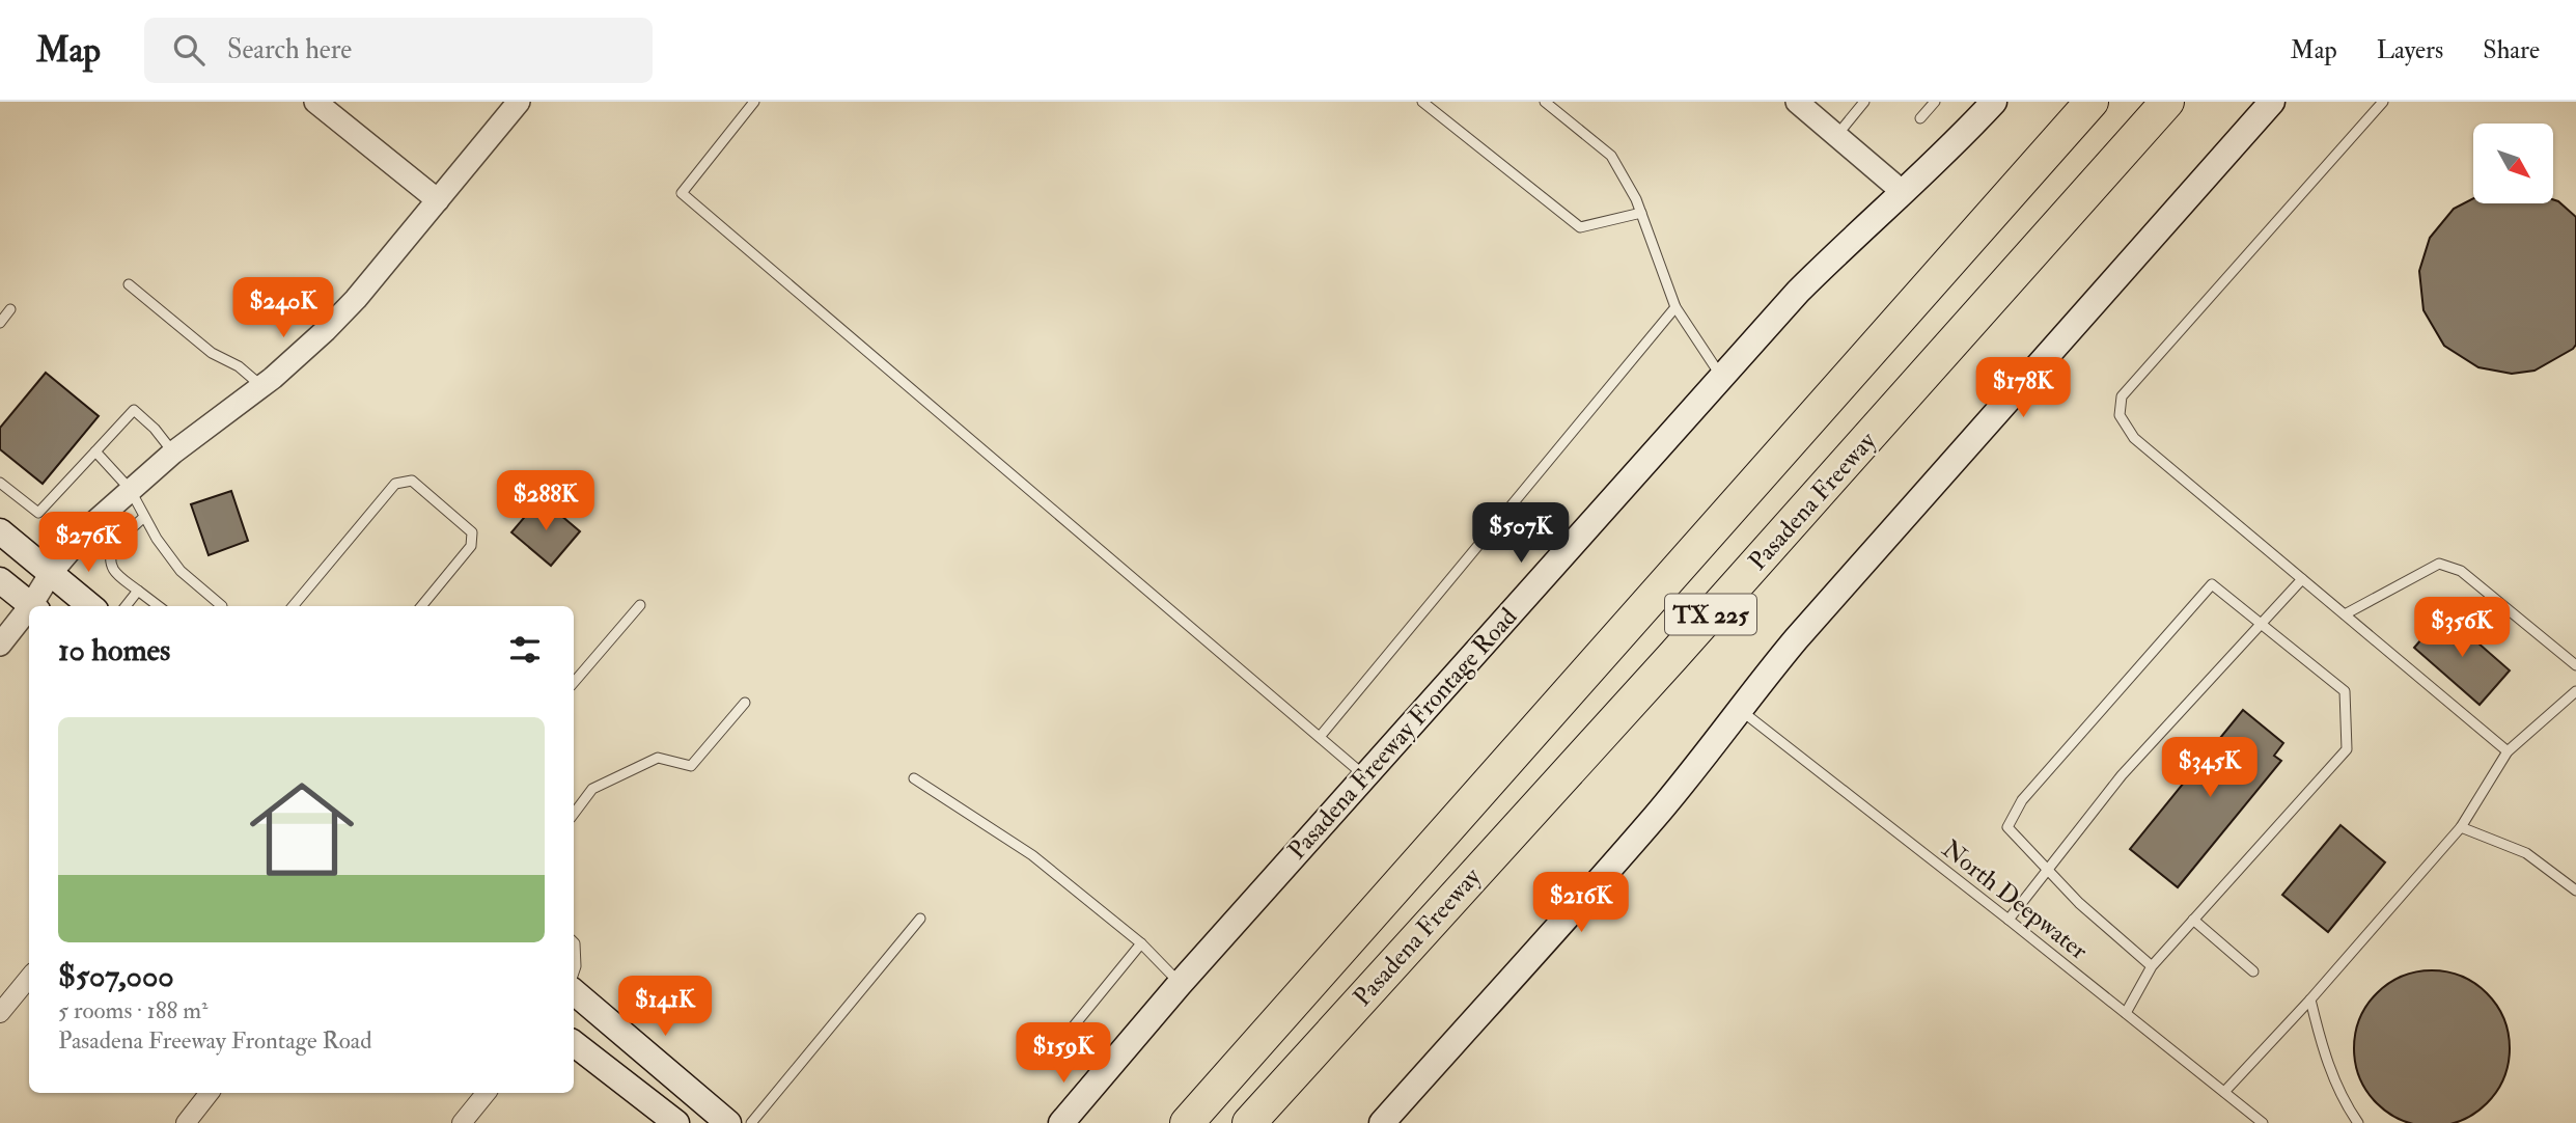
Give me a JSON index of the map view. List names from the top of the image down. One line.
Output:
{"streets":{"highway":["Pasadena Freeway","TX 225"],"main road":["Pasadena Freeway Frontage Road"],"lane":["North Deepwater"]},"north":"bottom right","page":{"header":"Map","search":"Search here","nav":["Map","Layers","Share"],"price":["$240K","$178K","$288K","$507K","$276K","$356K","$345K","$216K","$141K","$159K"],"heading":"10 homes","list":[{"name":"$507,000","note":"5 rooms · 188 m² · Pasadena Freeway Frontage Road"}]}}
